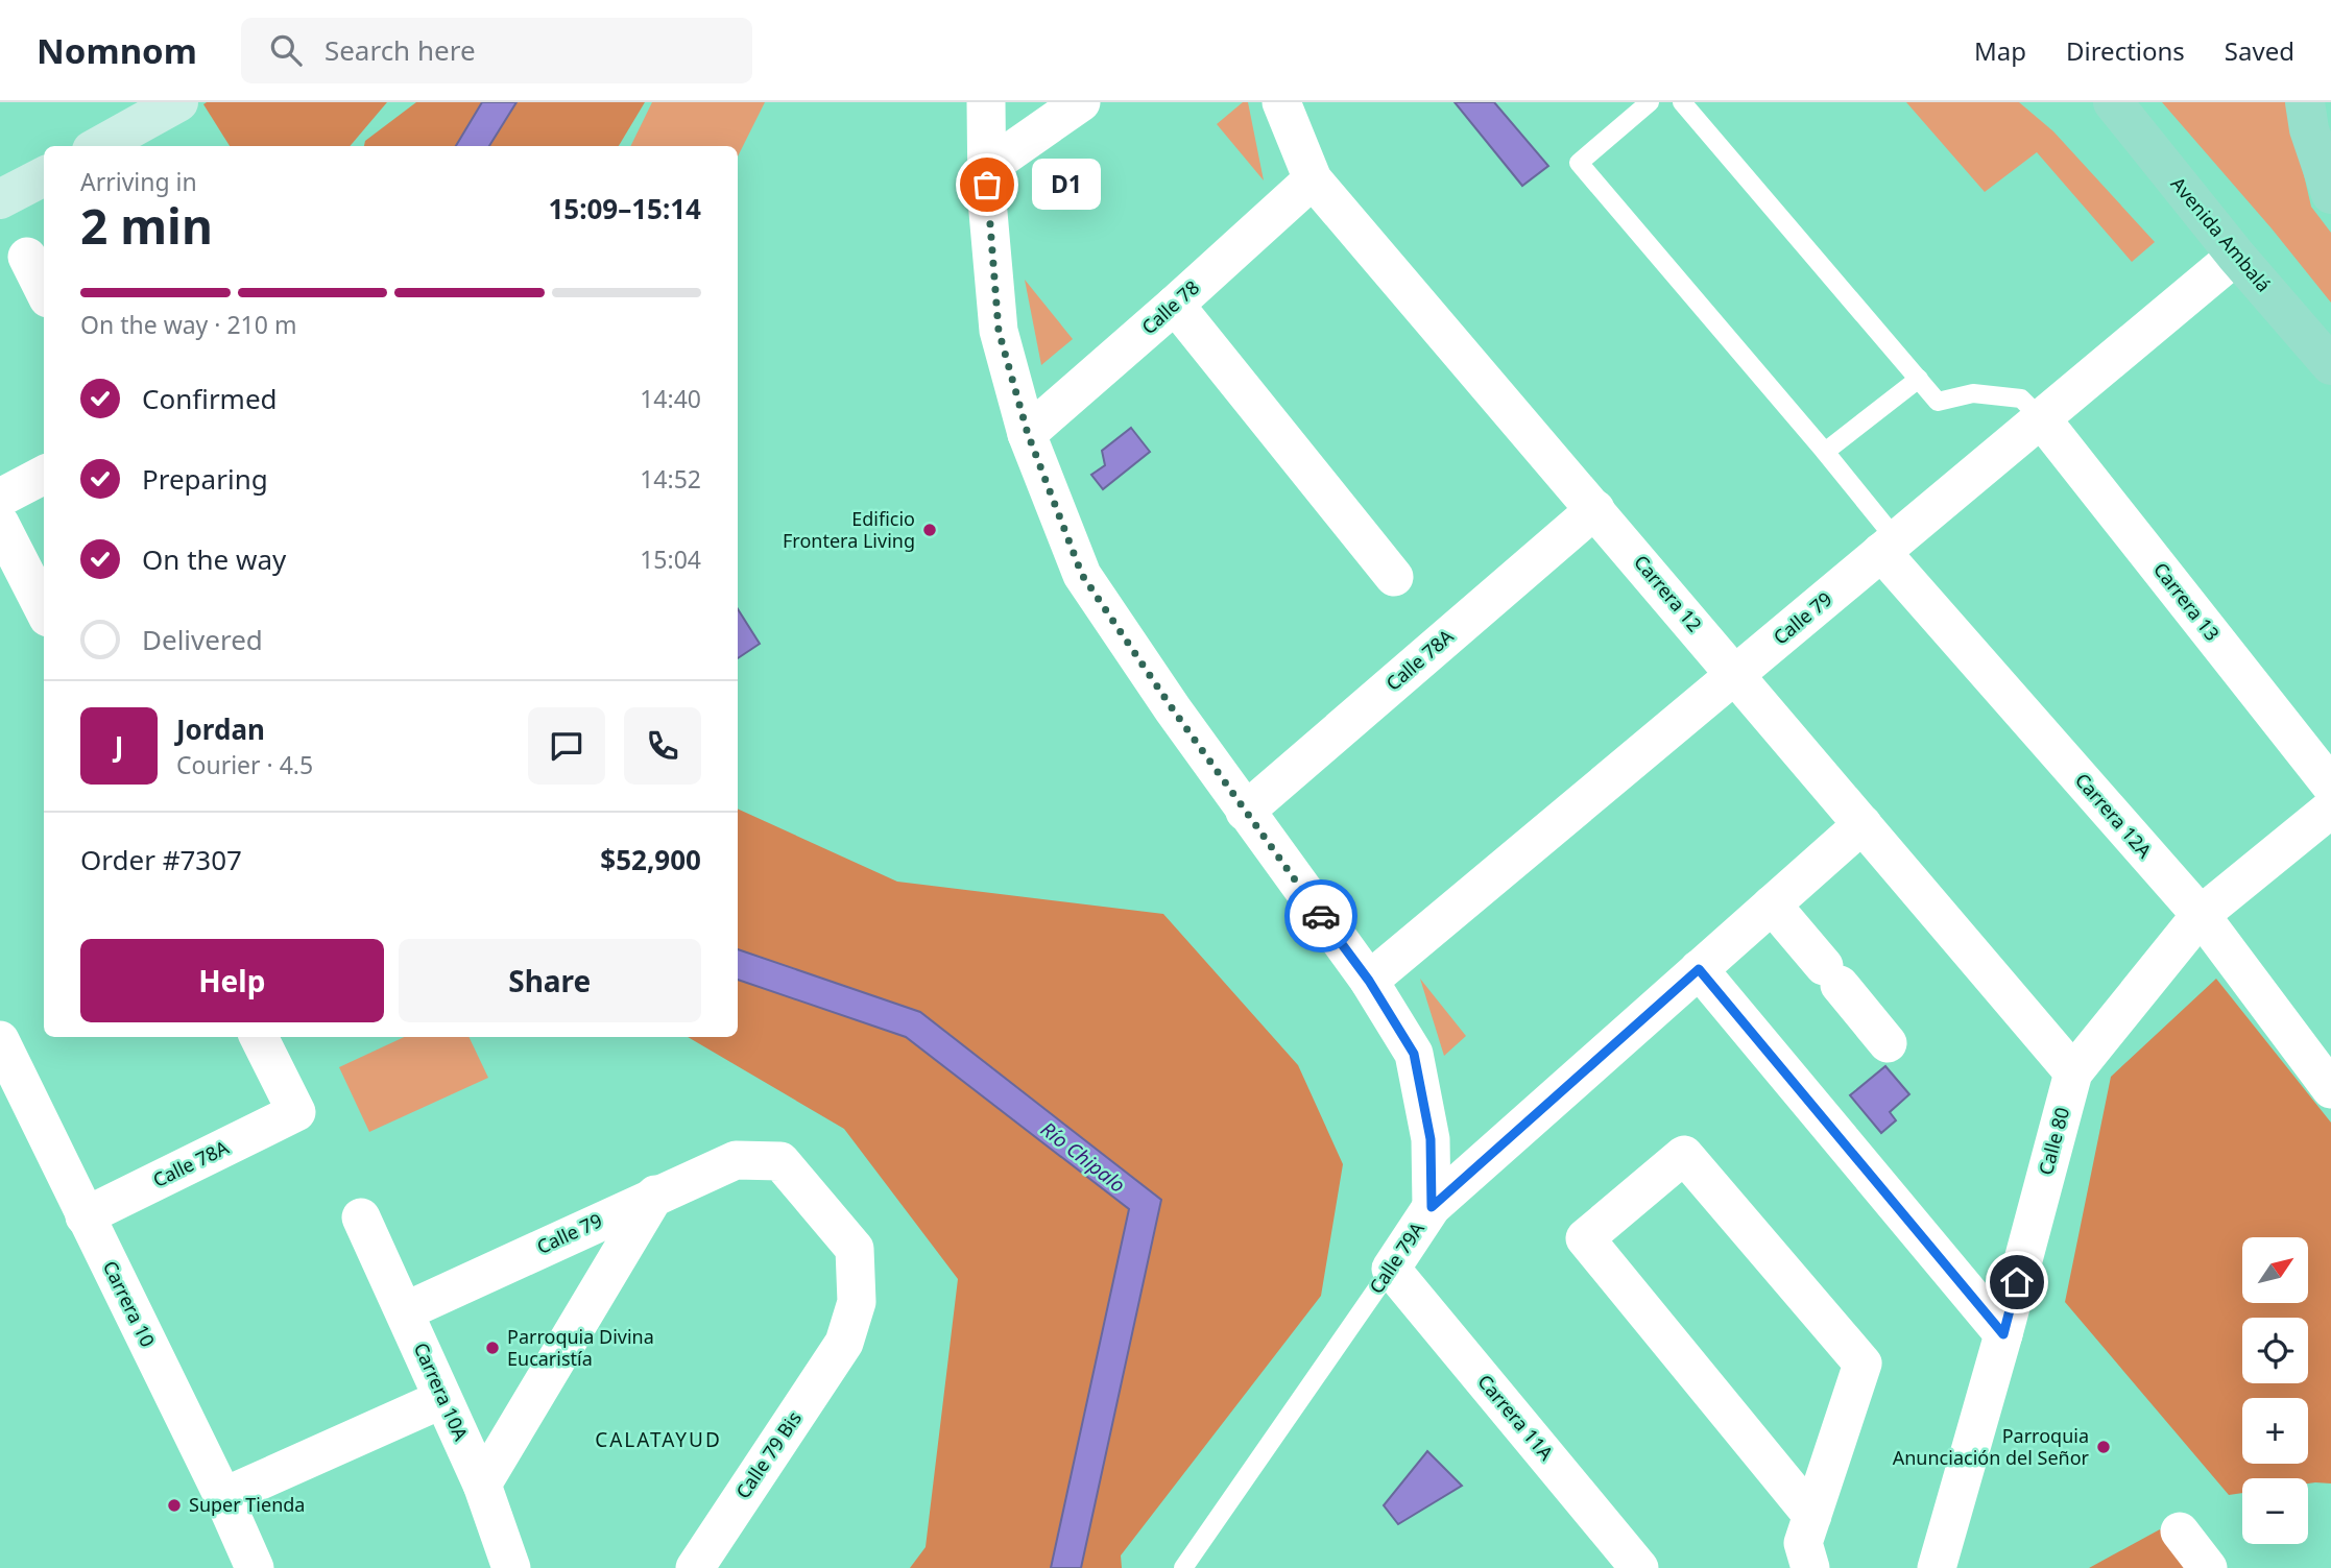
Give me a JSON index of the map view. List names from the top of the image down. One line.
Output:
{"streets":{"main road":["Avenida Ambalá"],"street":["Calle 78","Carrera 12","Carrera 13","Calle 79","Calle 78A","Carrera 12A","Calle 80","Calle 79A","Carrera 10","Carrera 10A","Carrera 11A","Calle 79 Bis"]},"crossings":[["Avenida Ambalá","Calle 79"],["Calle 78","Carrera 12"],["Carrera 12","Calle 79"],["Carrera 12","Calle 78A"],["Carrera 12","Calle 80"],["Carrera 12","Calle 79A"],["Carrera 13","Calle 79"],["Calle 79","Carrera 12A"],["Calle 79","Carrera 10A"],["Calle 79","Calle 79 Bis"],["Calle 78A","Carrera 10"],["Carrera 12A","Calle 80"],["Calle 79A","Carrera 11A"]],"districts":["CALATAYUD"],"water":["Río Chipalo"],"places":["D1","Edificio Frontera Living","Parroquia Divina Eucaristía","Parroquia Anunciación del Señor","Super Tienda"],"north":"top right","page":{"header":"Nomnom","search":"Search here","nav":["Map","Directions","Saved"],"heading":["2 min","Arriving in","15:09–15:14"],"panel":["Jordan","Courier · 4.5","Order #7307","$52,900"],"bubble":"D1","bar":"On the way · 210 m","list":[["Confirmed","14:40"],["Preparing","14:52"],["On the way","15:04"],"Delivered"],"round":"J","buttons":["Help","Share"],"map_buttons":["+","−"]}}
